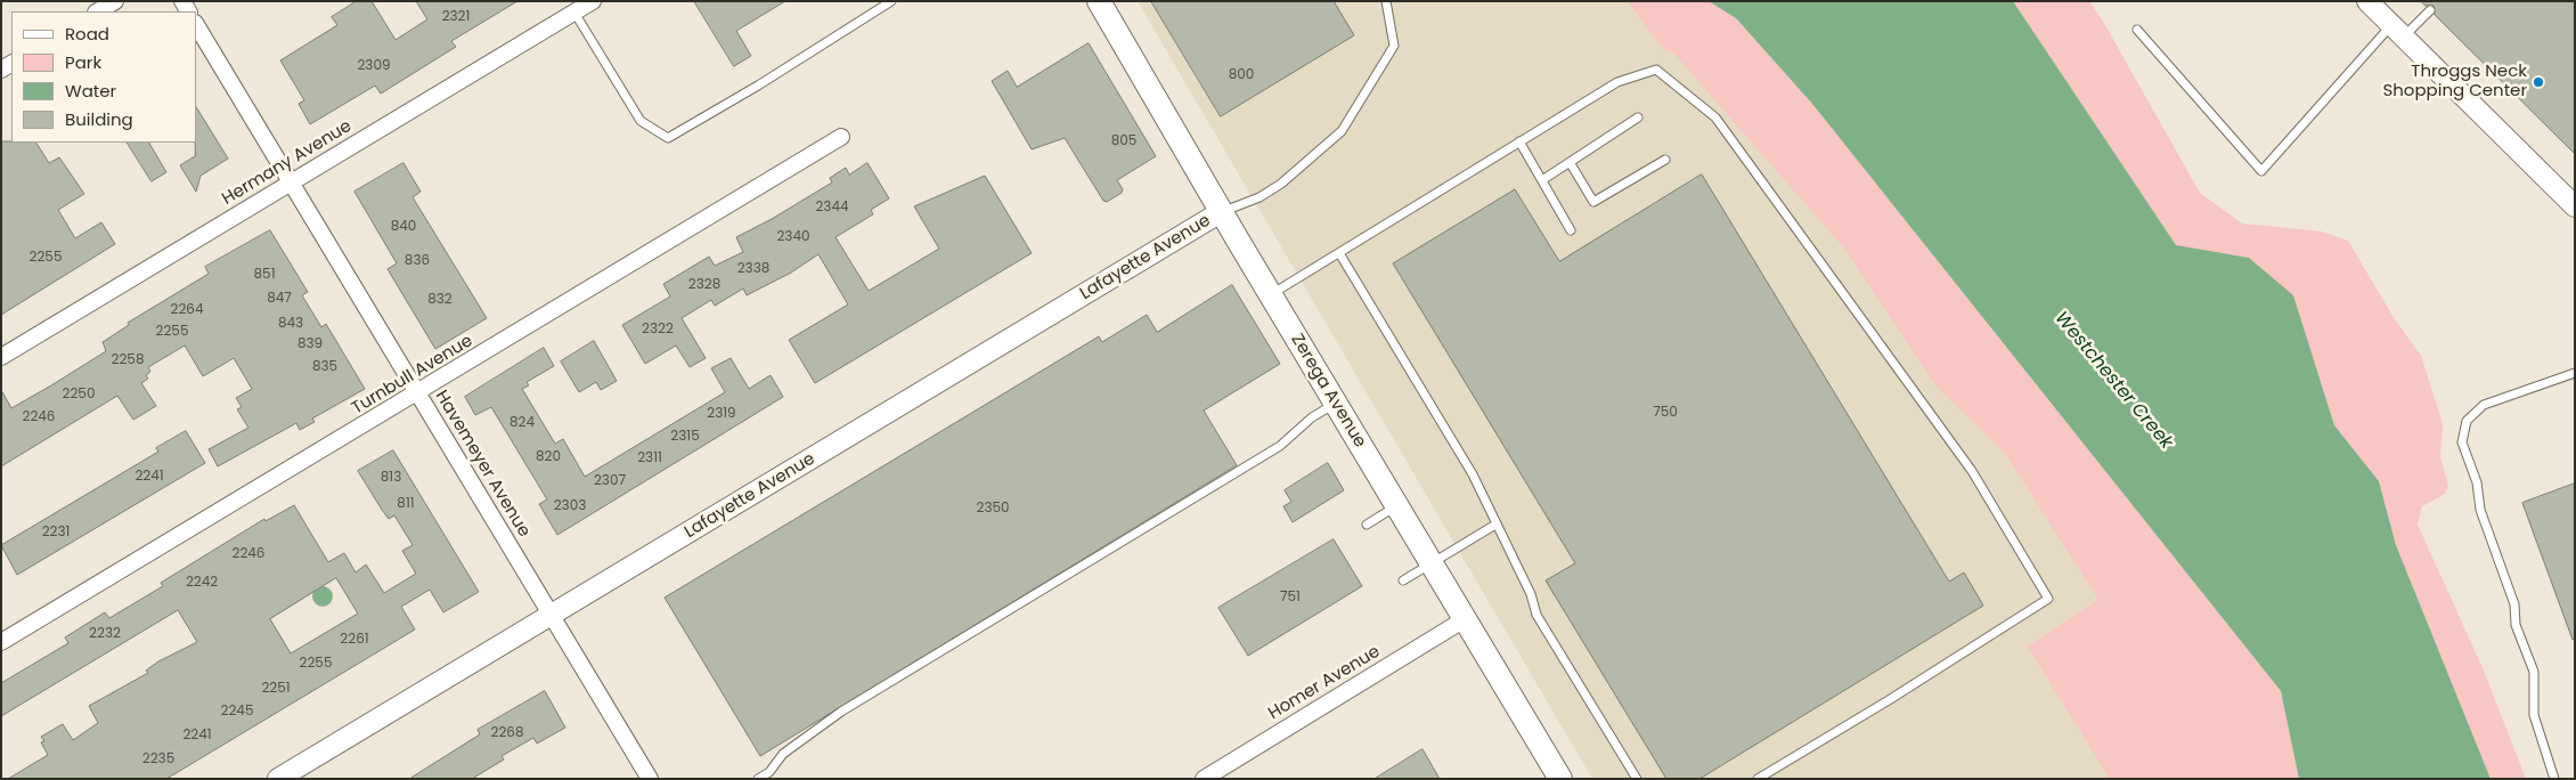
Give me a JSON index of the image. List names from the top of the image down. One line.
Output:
{"streets":{"main road":["Zerega Avenue"],"street":["Hermany Avenue","Lafayette Avenue","Turnbull Avenue","Havemeyer Avenue","Homer Avenue"]},"crossings":[["Hermany Avenue","Havemeyer Avenue"],["Lafayette Avenue","Zerega Avenue"],["Lafayette Avenue","Havemeyer Avenue"],["Turnbull Avenue","Havemeyer Avenue"],["Zerega Avenue","Homer Avenue"]],"water":["Westchester Creek"],"places":["Throggs Neck Shopping Center"],"house_numbers":["2321","2309","800","805","2344","840","2340","2255","836","2338","851","2328","847","832","2264","843","2322","2255","839","2258","835","2250","750","2319","2246","824","2315","820","2311","2241","813","2307","811","2303","2350","2231","2246","2242","751","2232","2261","2255","2251","2245","2268","2241","2235"],"legend":["Road","Park","Water","Building"]}
